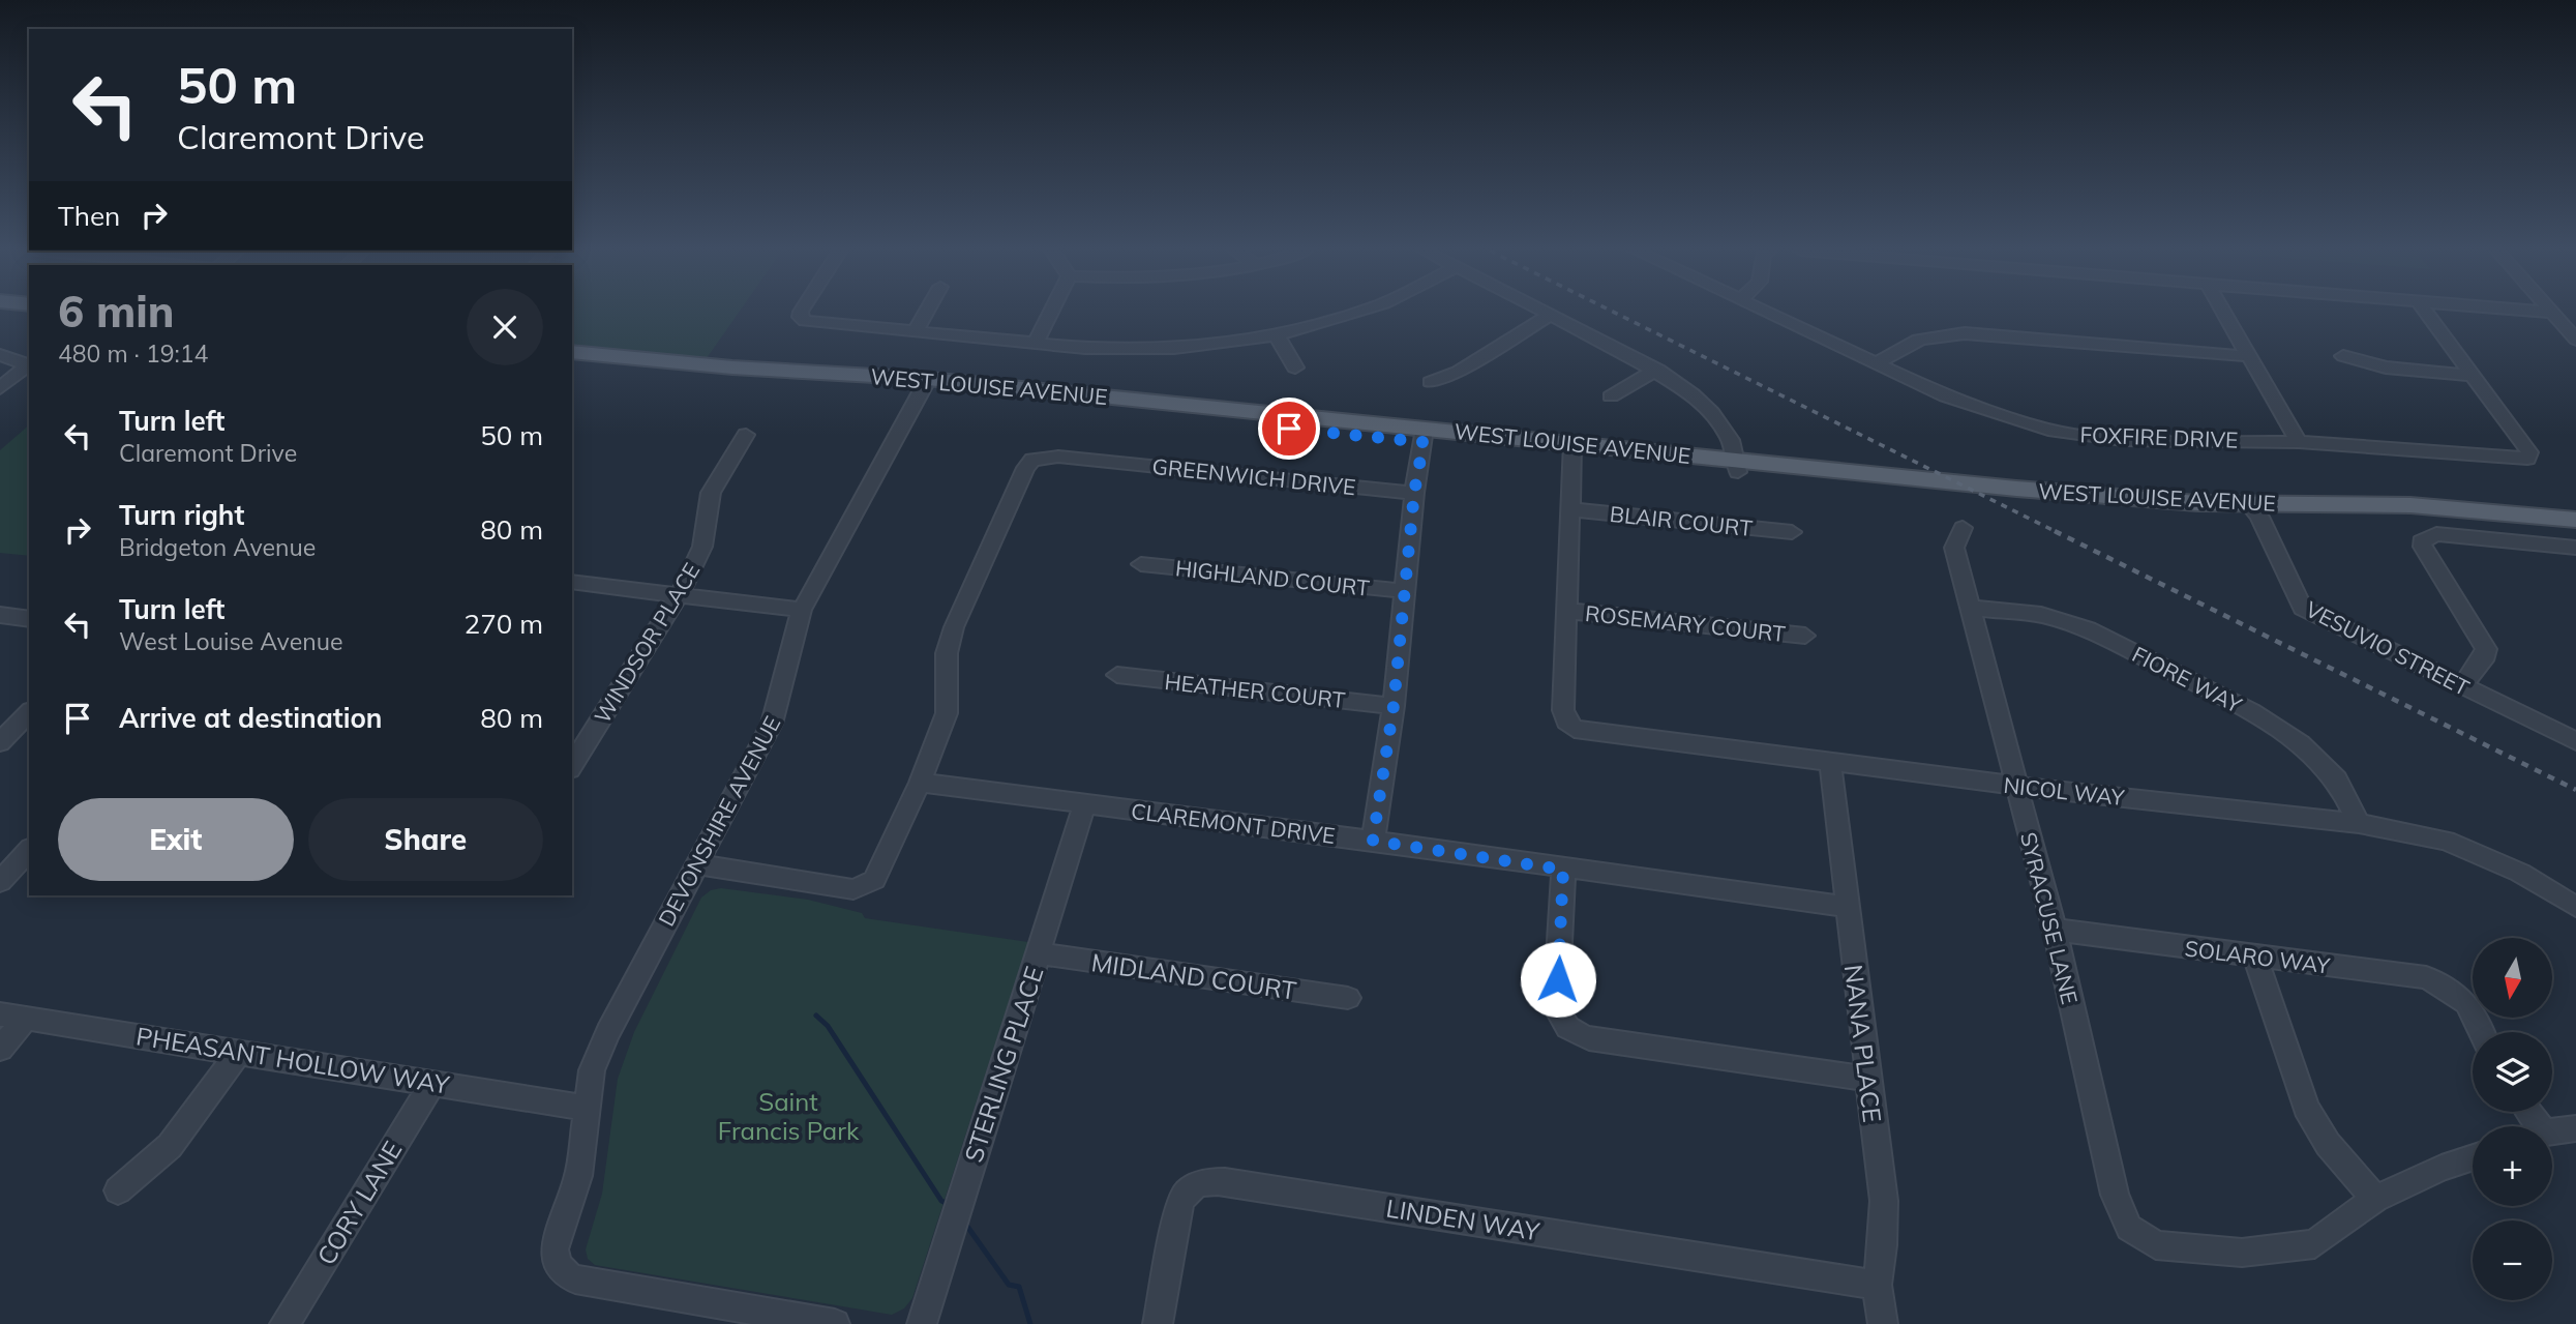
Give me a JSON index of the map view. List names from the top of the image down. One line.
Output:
{"streets":{"main road":["WEST LOUISE AVENUE"],"street":["FOXFIRE DRIVE","GREENWICH DRIVE","BLAIR COURT","HIGHLAND COURT","ROSEMARY COURT","WINDSOR PLACE","VESUVIO STREET","FIORE WAY","HEATHER COURT","NICOL WAY","DEVONSHIRE AVENUE","CLAREMONT DRIVE","SYRACUSE LANE","SOLARO WAY","MIDLAND COURT","NANA PLACE","PHEASANT HOLLOW WAY","STERLING PLACE","CORY LANE","LINDEN WAY"]},"crossings":[["WEST LOUISE AVENUE","VESUVIO STREET"],["WEST LOUISE AVENUE","NICOL WAY"],["WEST LOUISE AVENUE","DEVONSHIRE AVENUE"],["GREENWICH DRIVE","DEVONSHIRE AVENUE"],["GREENWICH DRIVE","CLAREMONT DRIVE"],["BLAIR COURT","NICOL WAY"],["ROSEMARY COURT","NICOL WAY"],["FIORE WAY","NICOL WAY"],["FIORE WAY","SYRACUSE LANE"],["NICOL WAY","SYRACUSE LANE"],["NICOL WAY","NANA PLACE"],["DEVONSHIRE AVENUE","PHEASANT HOLLOW WAY"],["CLAREMONT DRIVE","NANA PLACE"],["CLAREMONT DRIVE","STERLING PLACE"],["SYRACUSE LANE","SOLARO WAY"],["MIDLAND COURT","STERLING PLACE"],["NANA PLACE","LINDEN WAY"],["PHEASANT HOLLOW WAY","CORY LANE"]],"parks":["Saint Francis Park"],"north":"bottom","page":{"turn":["50 m","Claremont Drive"],"then":"Then","heading":["6 min","480 m · 19:14"],"list":[{"name":"Turn left","note":"Claremont Drive","value":"50 m"},{"name":"Turn right","note":"Bridgeton Avenue","value":"80 m"},{"name":"Turn left","note":"West Louise Avenue","value":"270 m"},{"name":"Arrive at destination","value":"80 m"}],"buttons":["Exit","Share"],"map_buttons":["+","−"]}}
